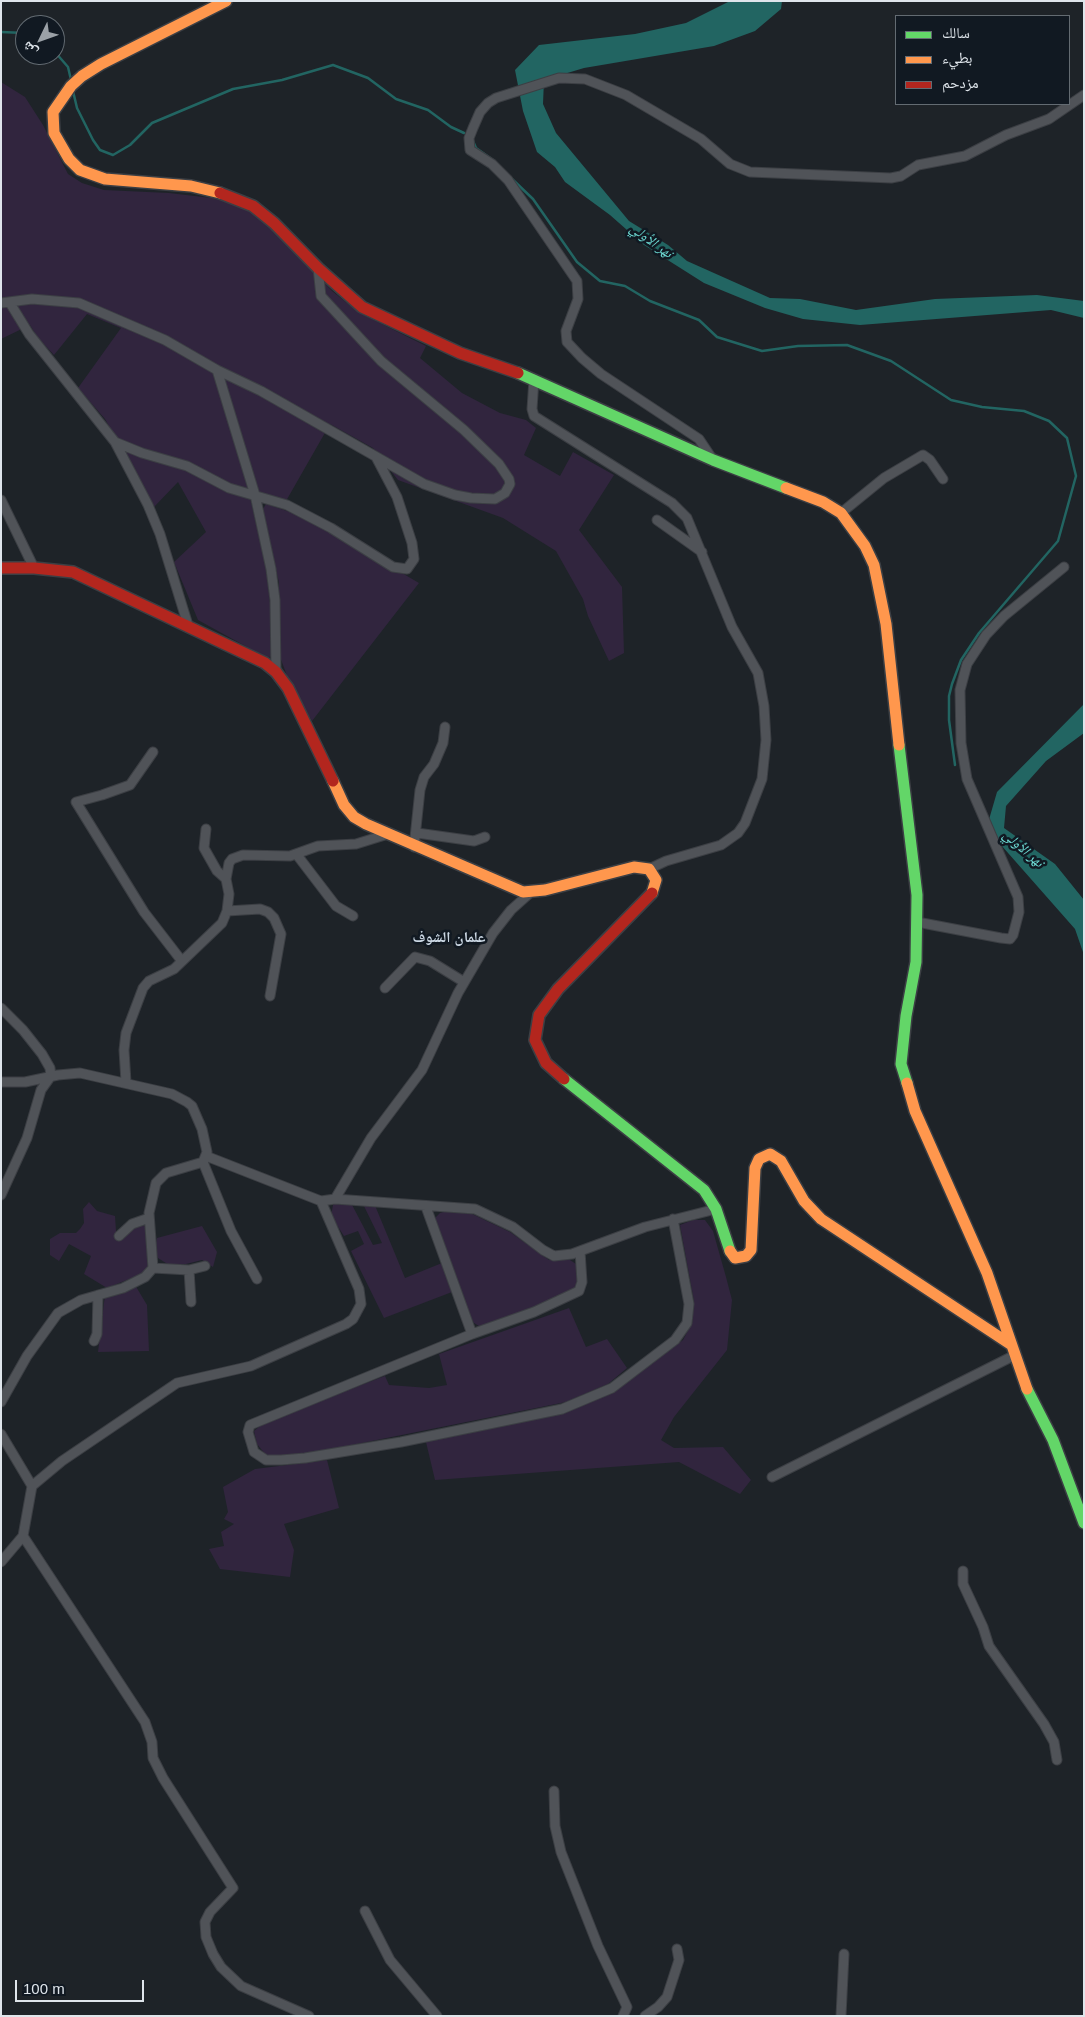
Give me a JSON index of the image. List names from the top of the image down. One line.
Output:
{"districts":["علمان الشوف"],"water":["نهر الأولي"],"legend":["سالك","بطيء","مزدحم"],"scale_bar":"100 m","north":"bottom left"}
